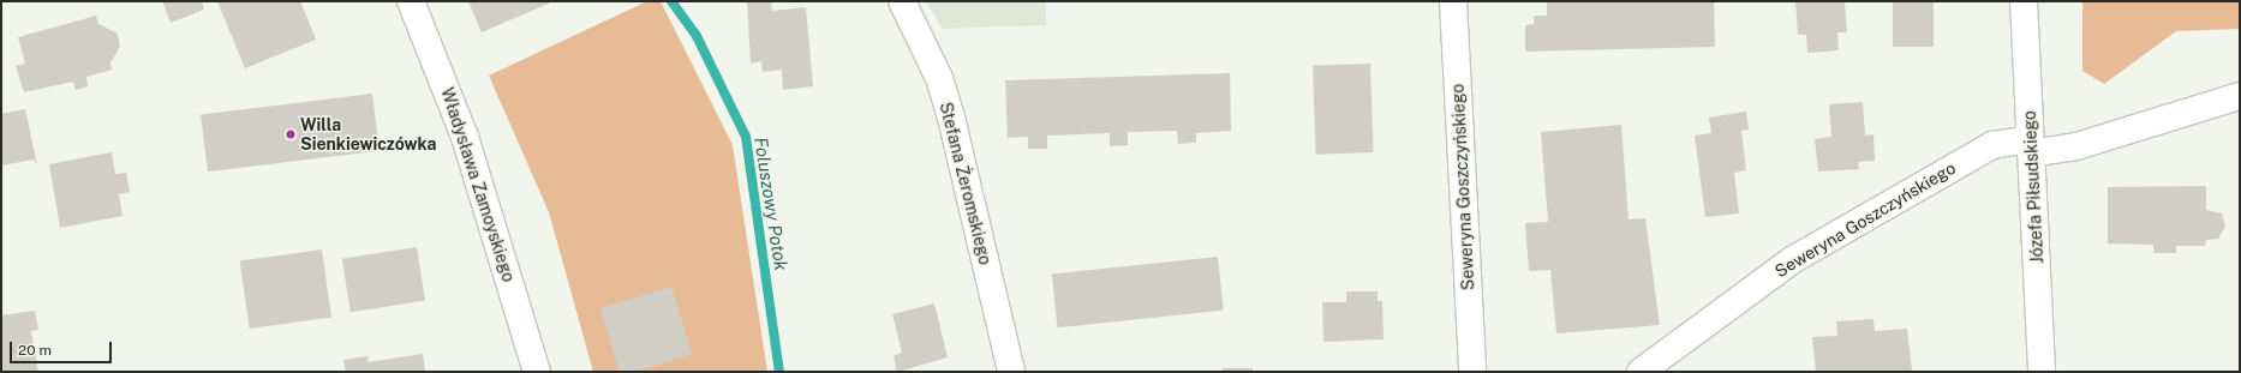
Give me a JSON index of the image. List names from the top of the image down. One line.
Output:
{"streets":{"street":["Stefana Żeromskiego","Władysława Zamoyskiego","Seweryna Goszczyńskiego","Józefa Piłsudskiego"]},"crossings":[["Seweryna Goszczyńskiego","Józefa Piłsudskiego"]],"water":["Foluszowy Potok"],"places":["Willa Sienkiewiczówka"],"scale_bar":"20 m"}
